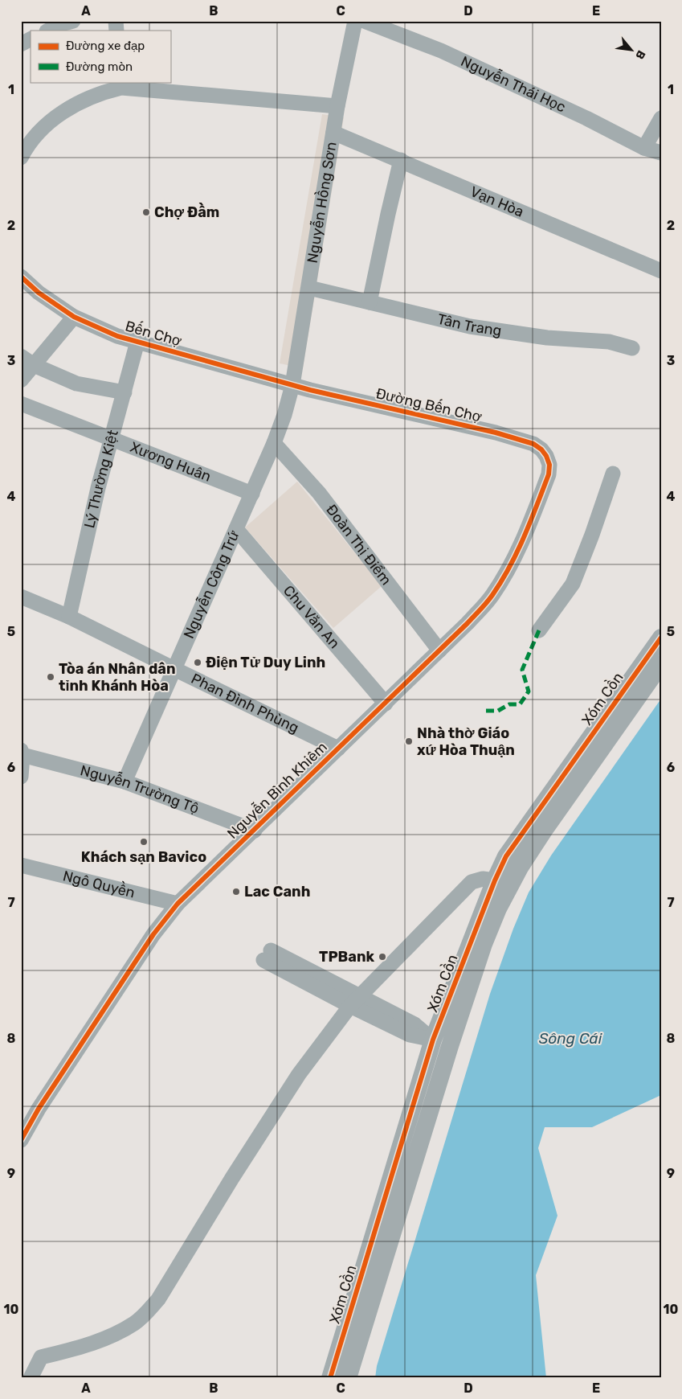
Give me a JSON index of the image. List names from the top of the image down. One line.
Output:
{"streets":{"street":["Nguyễn Thái Học","Vạn Hòa","Nguyễn Hồng Sơn","Tân Trang","Bến Chợ","Đường Bến Chợ","Xương Huân","Lý Thường Kiệt","Đoàn Thị Điểm","Nguyễn Công Trứ","Chu Văn An","Xóm Cồn","Phan Đình Phùng","Nguyễn Trường Tộ","Nguyễn Bình Khiêm","Ngô Quyền"]},"crossings":[["Vạn Hòa","Nguyễn Hồng Sơn"],["Nguyễn Hồng Sơn","Tân Trang"],["Nguyễn Hồng Sơn","Bến Chợ"],["Nguyễn Hồng Sơn","Đường Bến Chợ"],["Nguyễn Hồng Sơn","Nguyễn Công Trứ"],["Bến Chợ","Đường Bến Chợ"],["Bến Chợ","Lý Thường Kiệt"],["Bến Chợ","Nguyễn Công Trứ"],["Đường Bến Chợ","Nguyễn Công Trứ"],["Đường Bến Chợ","Nguyễn Bình Khiêm"],["Xương Huân","Lý Thường Kiệt"],["Xương Huân","Nguyễn Công Trứ"],["Lý Thường Kiệt","Phan Đình Phùng"],["Đoàn Thị Điểm","Nguyễn Công Trứ"],["Đoàn Thị Điểm","Nguyễn Bình Khiêm"],["Nguyễn Công Trứ","Chu Văn An"],["Nguyễn Công Trứ","Phan Đình Phùng"],["Nguyễn Công Trứ","Nguyễn Trường Tộ"],["Chu Văn An","Nguyễn Bình Khiêm"],["Phan Đình Phùng","Nguyễn Bình Khiêm"],["Nguyễn Trường Tộ","Nguyễn Bình Khiêm"],["Nguyễn Bình Khiêm","Ngô Quyền"]],"water":["Sông Cái"],"places":["Chợ Đầm","Điện Tử Duy Linh","Tòa án Nhân dân tỉnh Khánh Hòa","Nhà thờ Giáo xứ Hòa Thuận","Khách sạn Bavico","Lac Canh","TPBank"],"legend":["Đường xe đạp","Đường mòn"],"north":"bottom right","grid":{"columns":["A","B","C","D","E"],"rows":["1","2","3","4","5","6","7","8","9","10"]}}
